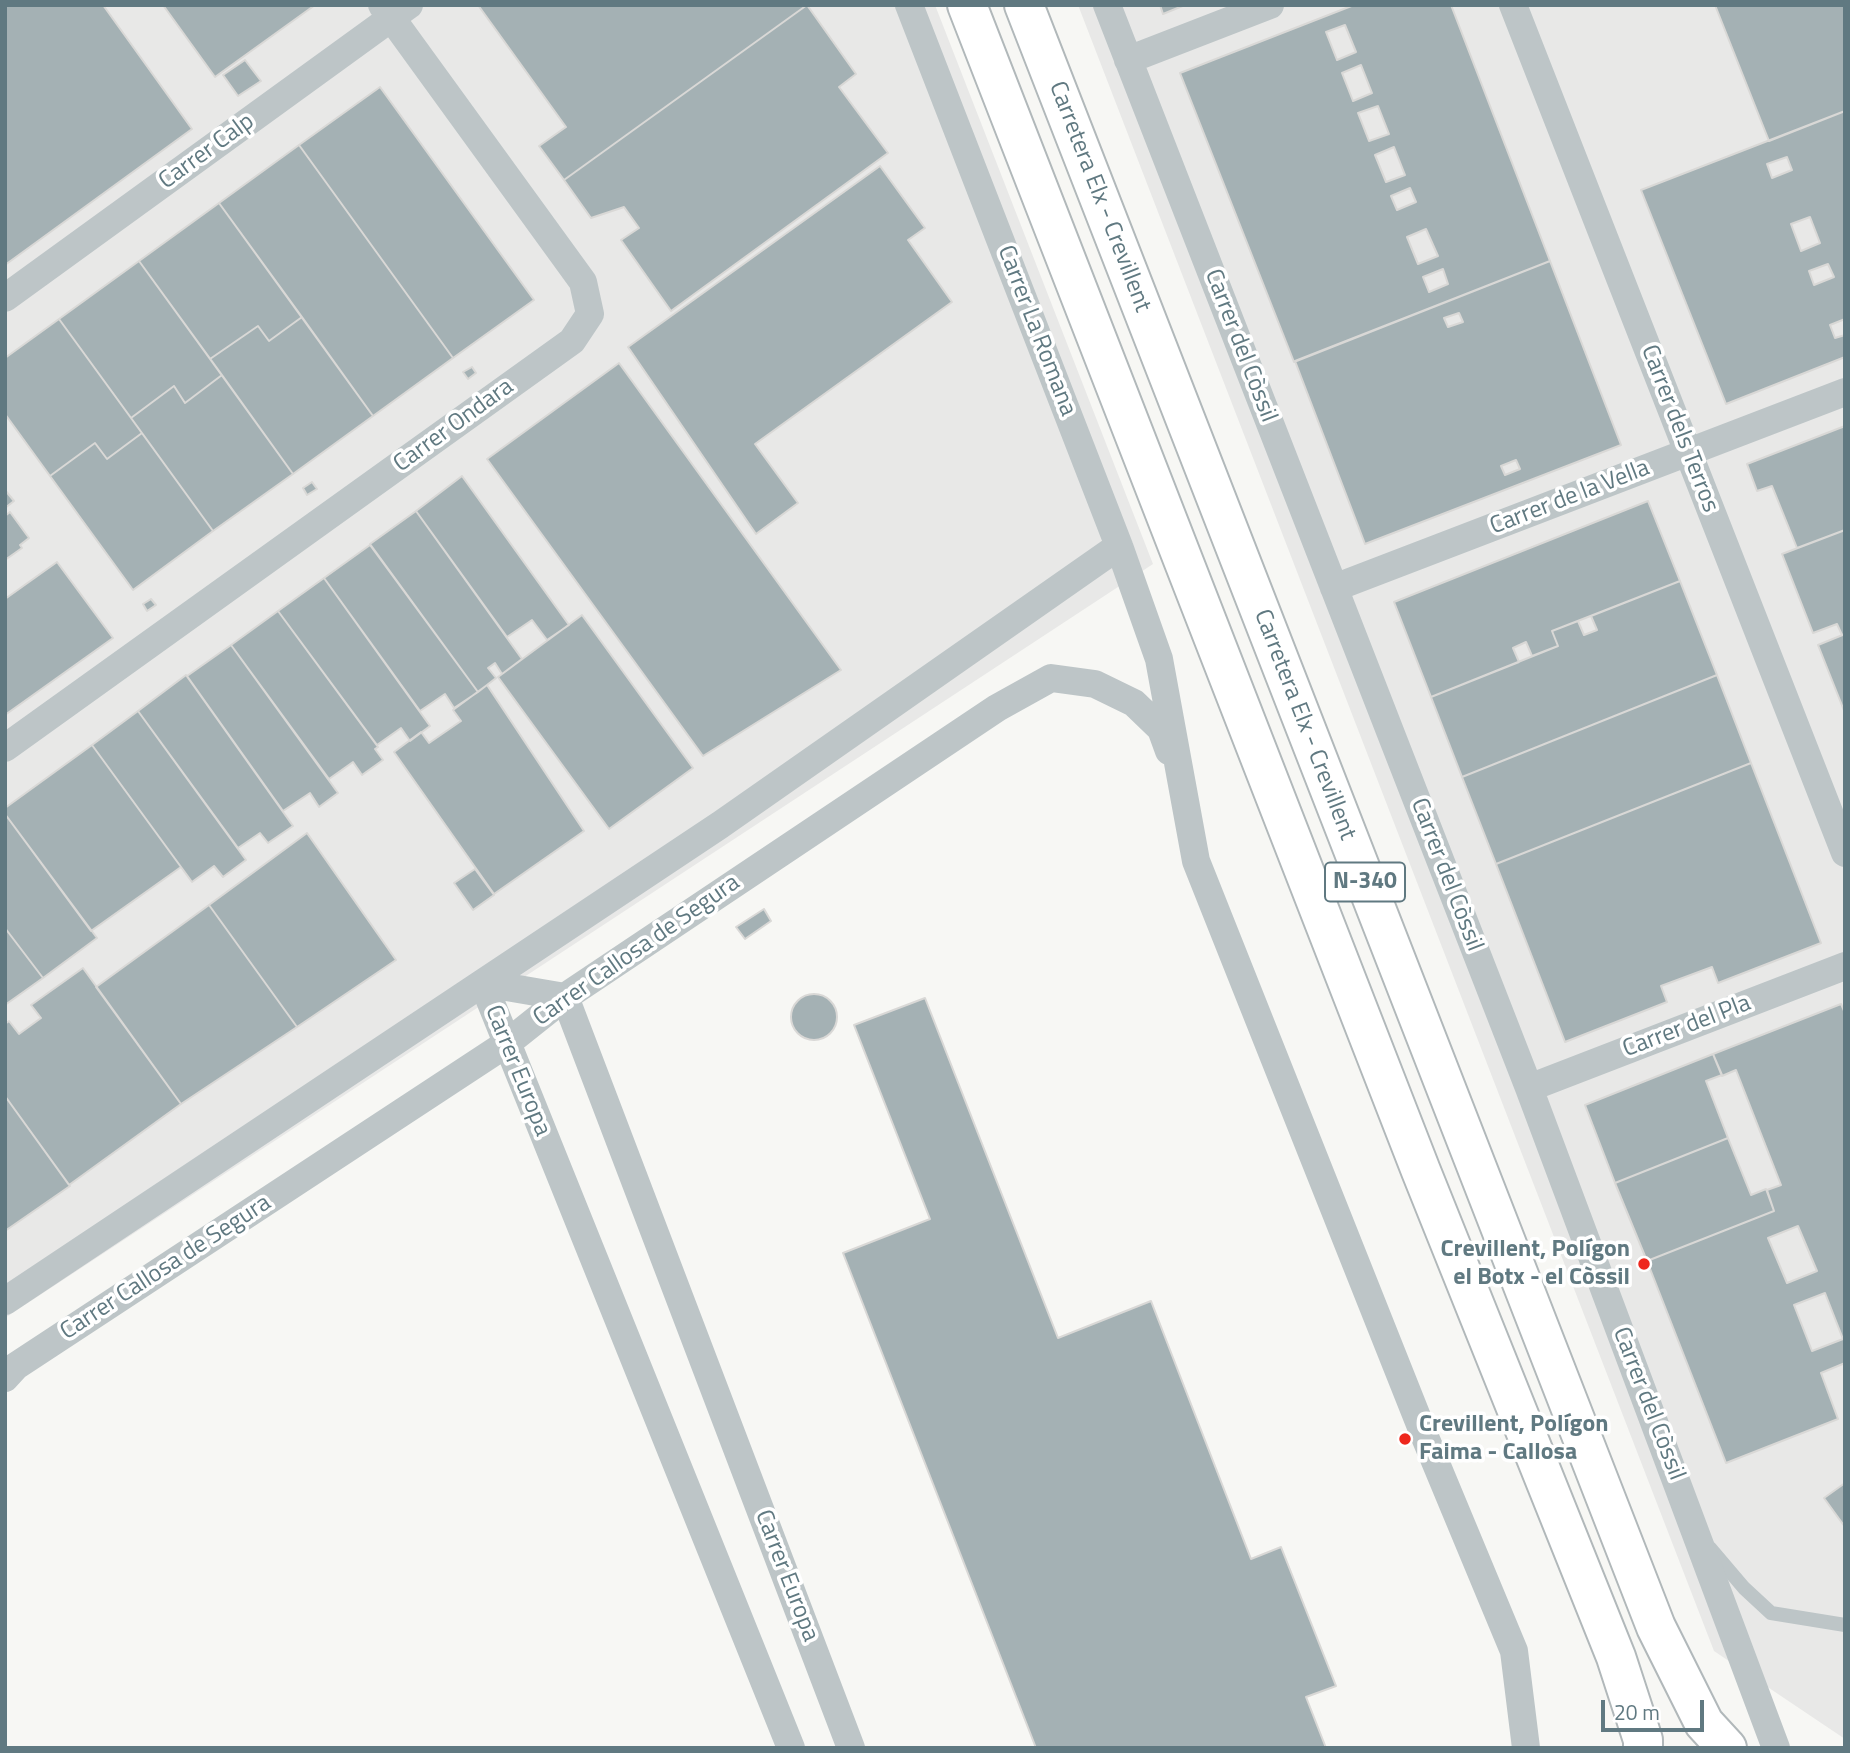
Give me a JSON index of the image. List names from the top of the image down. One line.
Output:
{"streets":{"highway":["Carretera Elx - Crevillent","N-340"],"street":["Carrer Calp","Carrer La Romana","Carrer del Còssil","Carrer Ondara","Carrer dels Terros","Carrer de la Vella","Carrer Callosa de Segura","Carrer del Pla","Carrer Europa"]},"crossings":[["Carrer Calp","Carrer Ondara"],["Carrer La Romana","Carrer Callosa de Segura"],["Carrer del Còssil","Carrer de la Vella"],["Carrer del Còssil","Carrer del Pla"],["Carrer dels Terros","Carrer de la Vella"],["Carrer Callosa de Segura","Carrer Europa"]],"places":["Crevillent, Polígon el Botx - el Còssil","Crevillent, Polígon Faima - Callosa"],"scale_bar":"20 m"}
